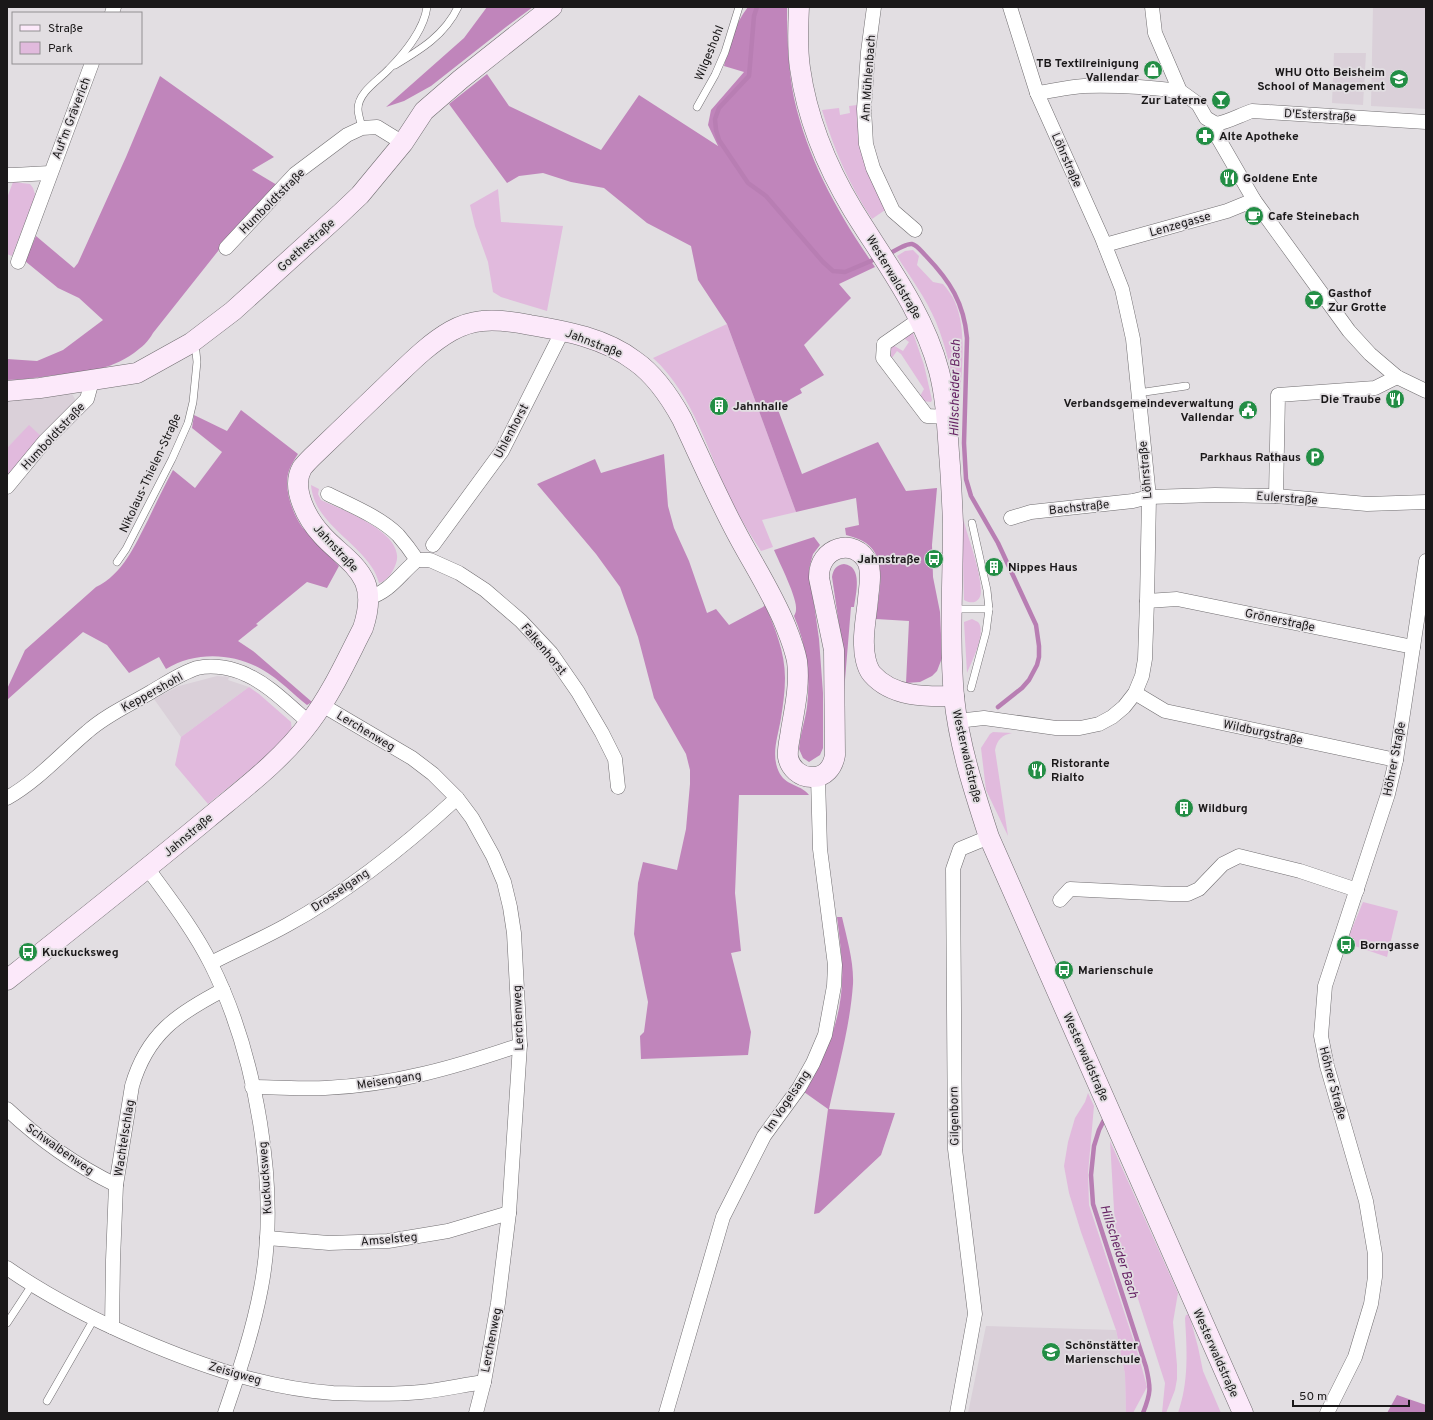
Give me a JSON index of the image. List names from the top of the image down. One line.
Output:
{"streets":{"street":["Am Mühlenbach","D'Esterstraße","Auf'm Gräverich","Löhrstraße","Humboldtstraße","Lenzegasse","Goethestraße","Westerwaldstraße","Jahnstraße","Uhlenhorst","Eulerstraße","Bachstraße","Grönerstraße","Falkenhorst","Keppershohl","Lerchenweg","Wildburgstraße","Höhrer Straße","Drosselgang","Meisengang","Im Vogelsang","Gilgenborn","Wachtelschlag","Schwalbenweg","Kuckucksweg","Amselsteg","Zeisigweg"],"lane":["Wilgeshohl","Nikolaus-Thielen-Straße"]},"crossings":[["Löhrstraße","Lenzegasse"],["Löhrstraße","Westerwaldstraße"],["Löhrstraße","Eulerstraße"],["Löhrstraße","Bachstraße"],["Löhrstraße","Grönerstraße"],["Löhrstraße","Wildburgstraße"],["Humboldtstraße","Goethestraße"],["Goethestraße","Nikolaus-Thielen-Straße"],["Westerwaldstraße","Gilgenborn"],["Jahnstraße","Uhlenhorst"],["Jahnstraße","Keppershohl"],["Jahnstraße","Lerchenweg"],["Jahnstraße","Im Vogelsang"],["Jahnstraße","Kuckucksweg"],["Eulerstraße","Bachstraße"],["Grönerstraße","Höhrer Straße"],["Lerchenweg","Drosselgang"],["Lerchenweg","Meisengang"],["Lerchenweg","Amselsteg"],["Lerchenweg","Zeisigweg"],["Wildburgstraße","Höhrer Straße"],["Drosselgang","Kuckucksweg"],["Meisengang","Kuckucksweg"],["Wachtelschlag","Schwalbenweg"],["Wachtelschlag","Kuckucksweg"],["Wachtelschlag","Zeisigweg"],["Kuckucksweg","Amselsteg"],["Kuckucksweg","Zeisigweg"]],"water":["Hillscheider Bach"],"places":{"shop":["TB Textilreinigung Vallendar"],"school or university":["WHU Otto Beisheim School of Management","Schönstätter Marienschule"],"bar":["Zur Laterne","Gasthof Zur Grotte"],"pharmacy":["Alte Apotheke"],"restaurant":["Goldene Ente","Die Traube","Ristorante Rialto"],"cafe":["Cafe Steinebach"],"building":["Jahnhalle","Nippes Haus","Wildburg"],"public building":["Verbandsgemeindeverwaltung Vallendar"],"parking":["Parkhaus Rathaus"],"bus stop":["Jahnstraße","Borngasse","Kuckucksweg","Marienschule"]},"legend":["Straße","Park"],"scale_bar":"50 m"}
